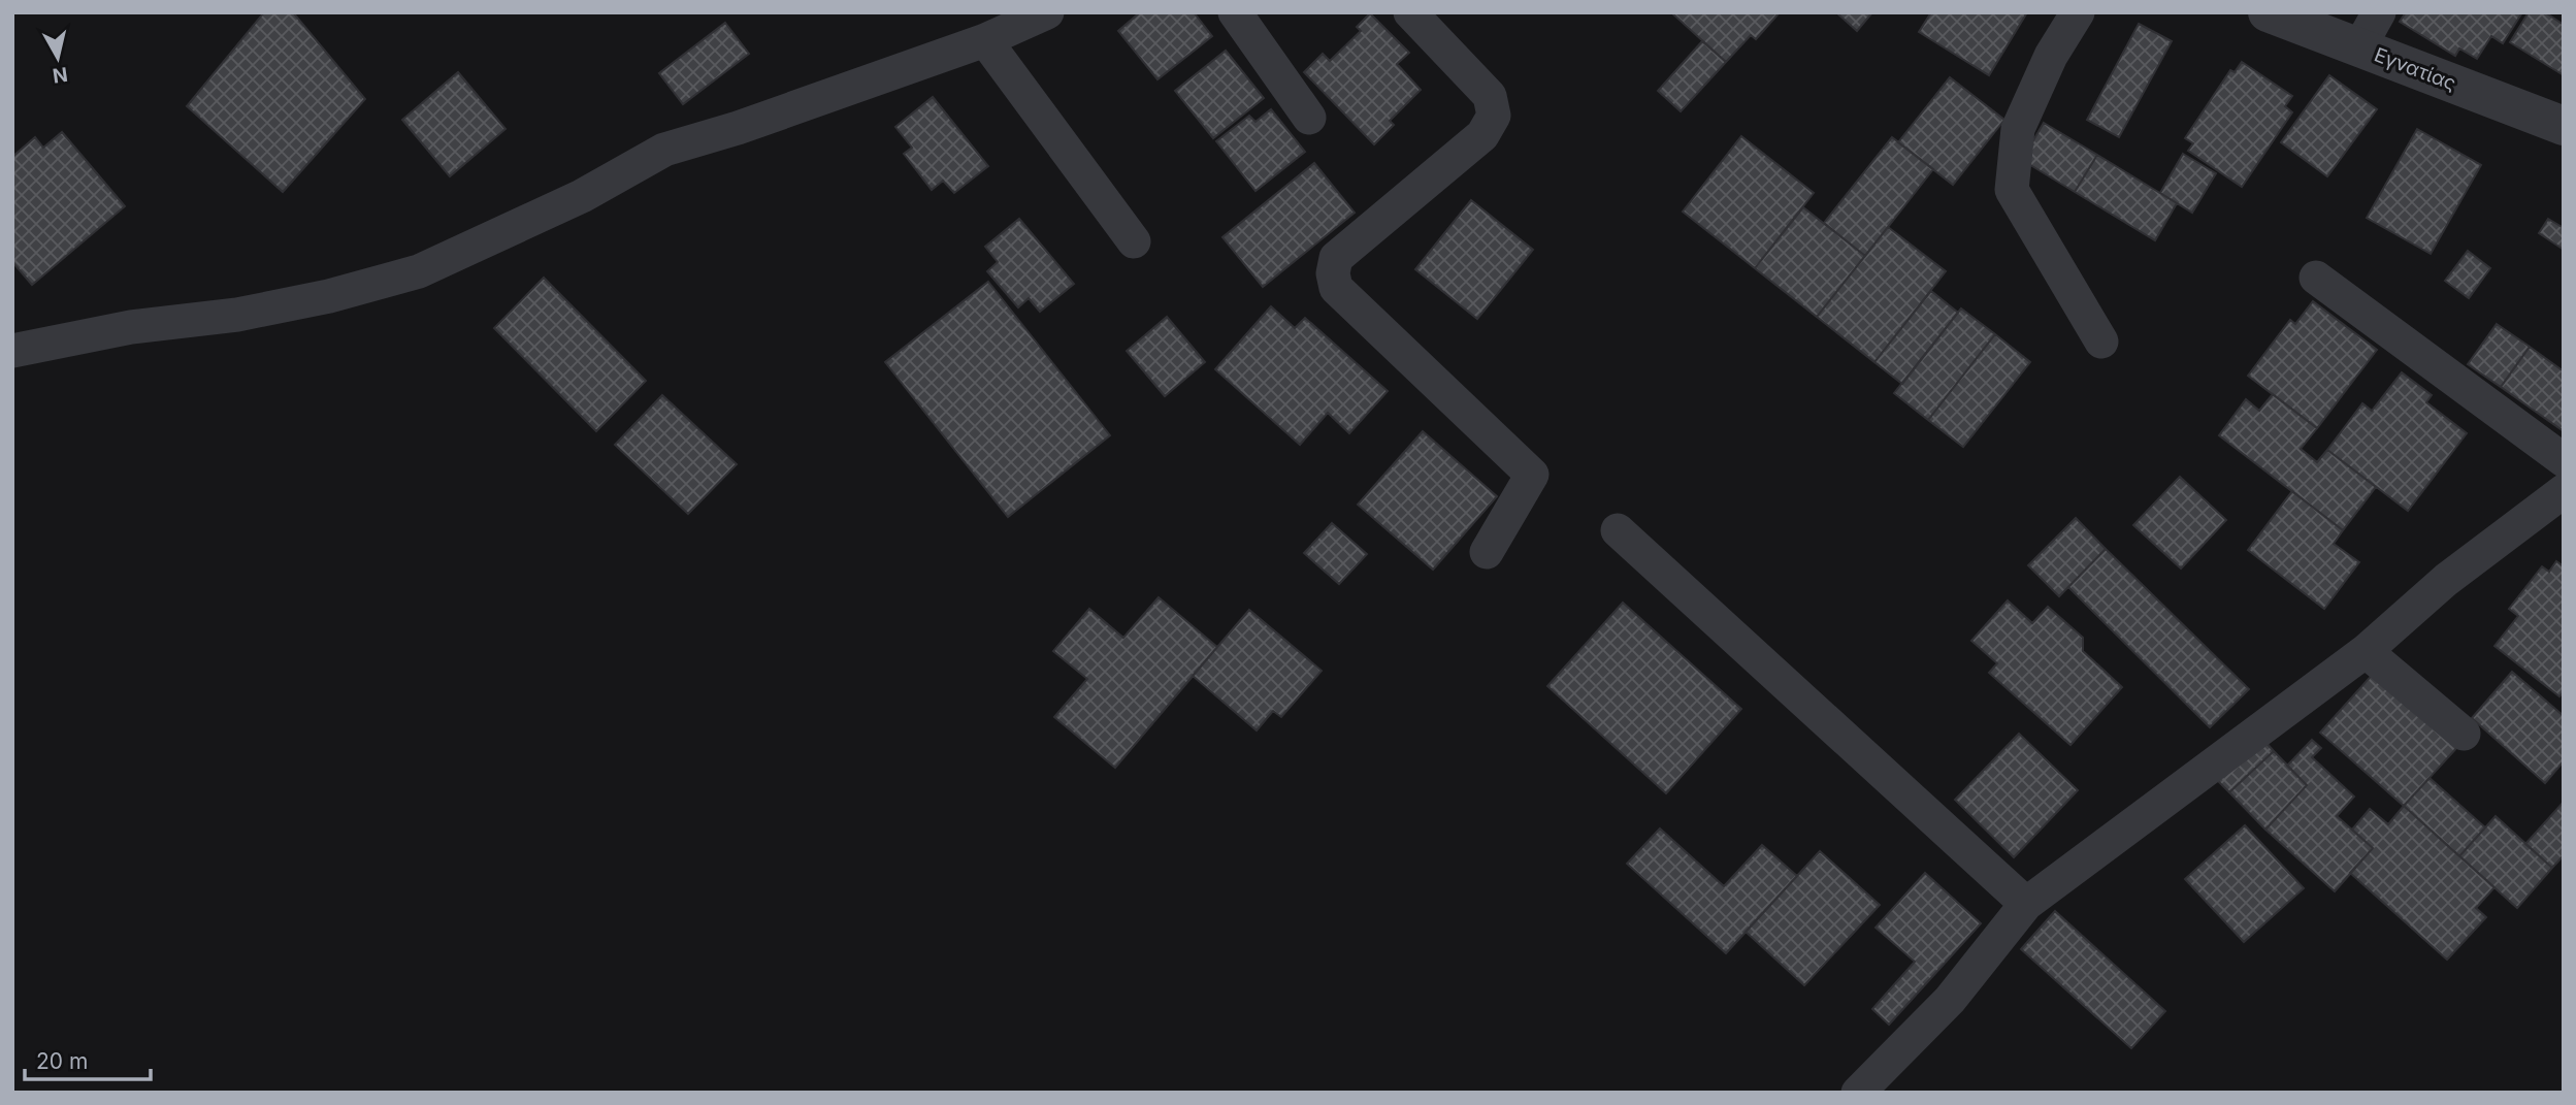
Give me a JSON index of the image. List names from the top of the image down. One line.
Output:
{"streets":{"street":["Εγνατίας"]},"scale_bar":"20 m","north":"bottom"}
